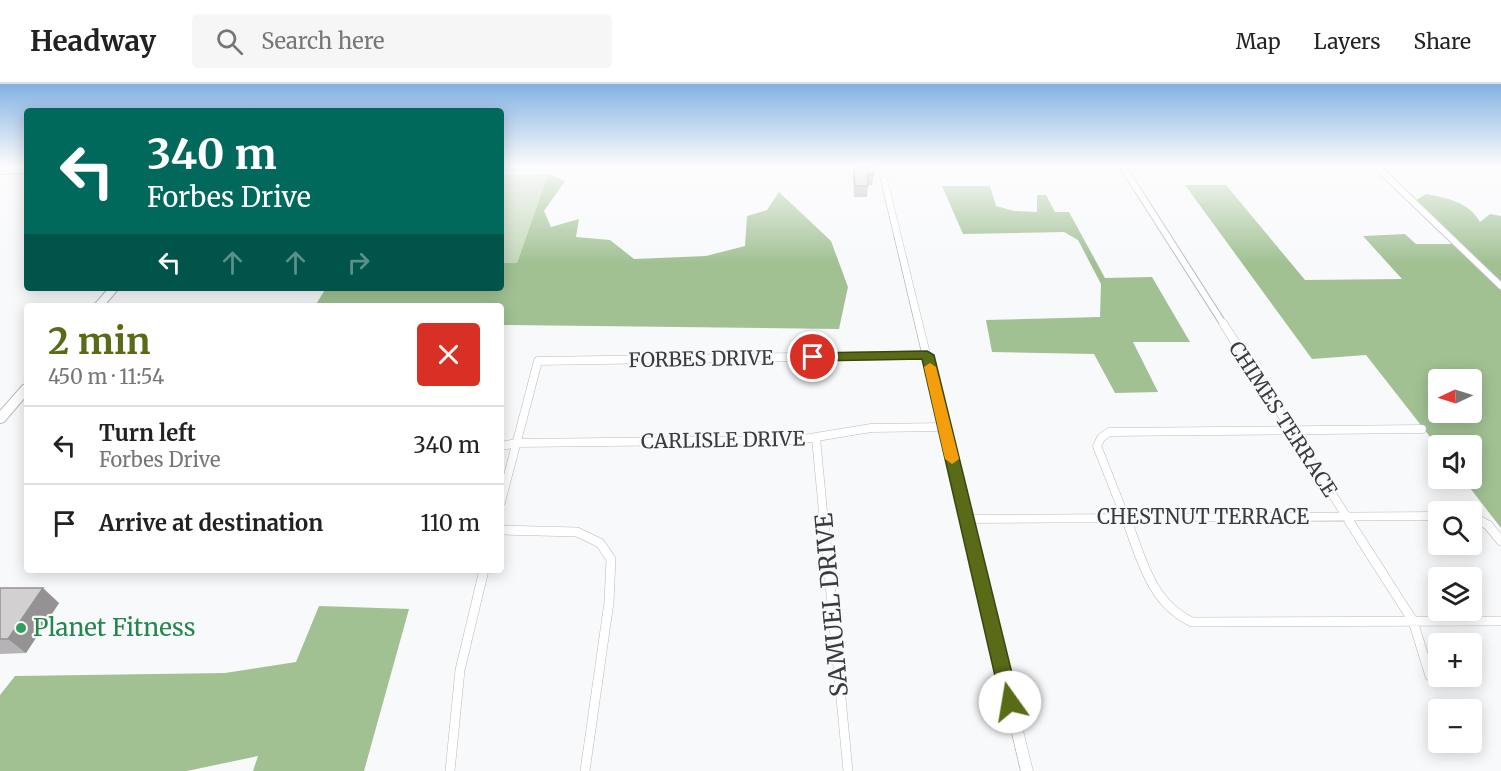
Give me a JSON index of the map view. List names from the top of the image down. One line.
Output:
{"streets":{"street":["FORBES DRIVE","CHIMES TERRACE","CARLISLE DRIVE","CHESTNUT TERRACE","SAMUEL DRIVE"]},"crossings":[["FORBES DRIVE","CARLISLE DRIVE"],["CHIMES TERRACE","CHESTNUT TERRACE"],["CARLISLE DRIVE","SAMUEL DRIVE"]],"places":["Planet Fitness"],"north":"left","page":{"header":"Headway","search":"Search here","nav":["Map","Layers","Share"],"turn":["340 m","Forbes Drive"],"heading":["2 min","450 m · 11:54"],"map_buttons":["+","−"],"list":[{"name":"Turn left","note":"Forbes Drive","value":"340 m"},{"name":"Arrive at destination","value":"110 m"}]}}
